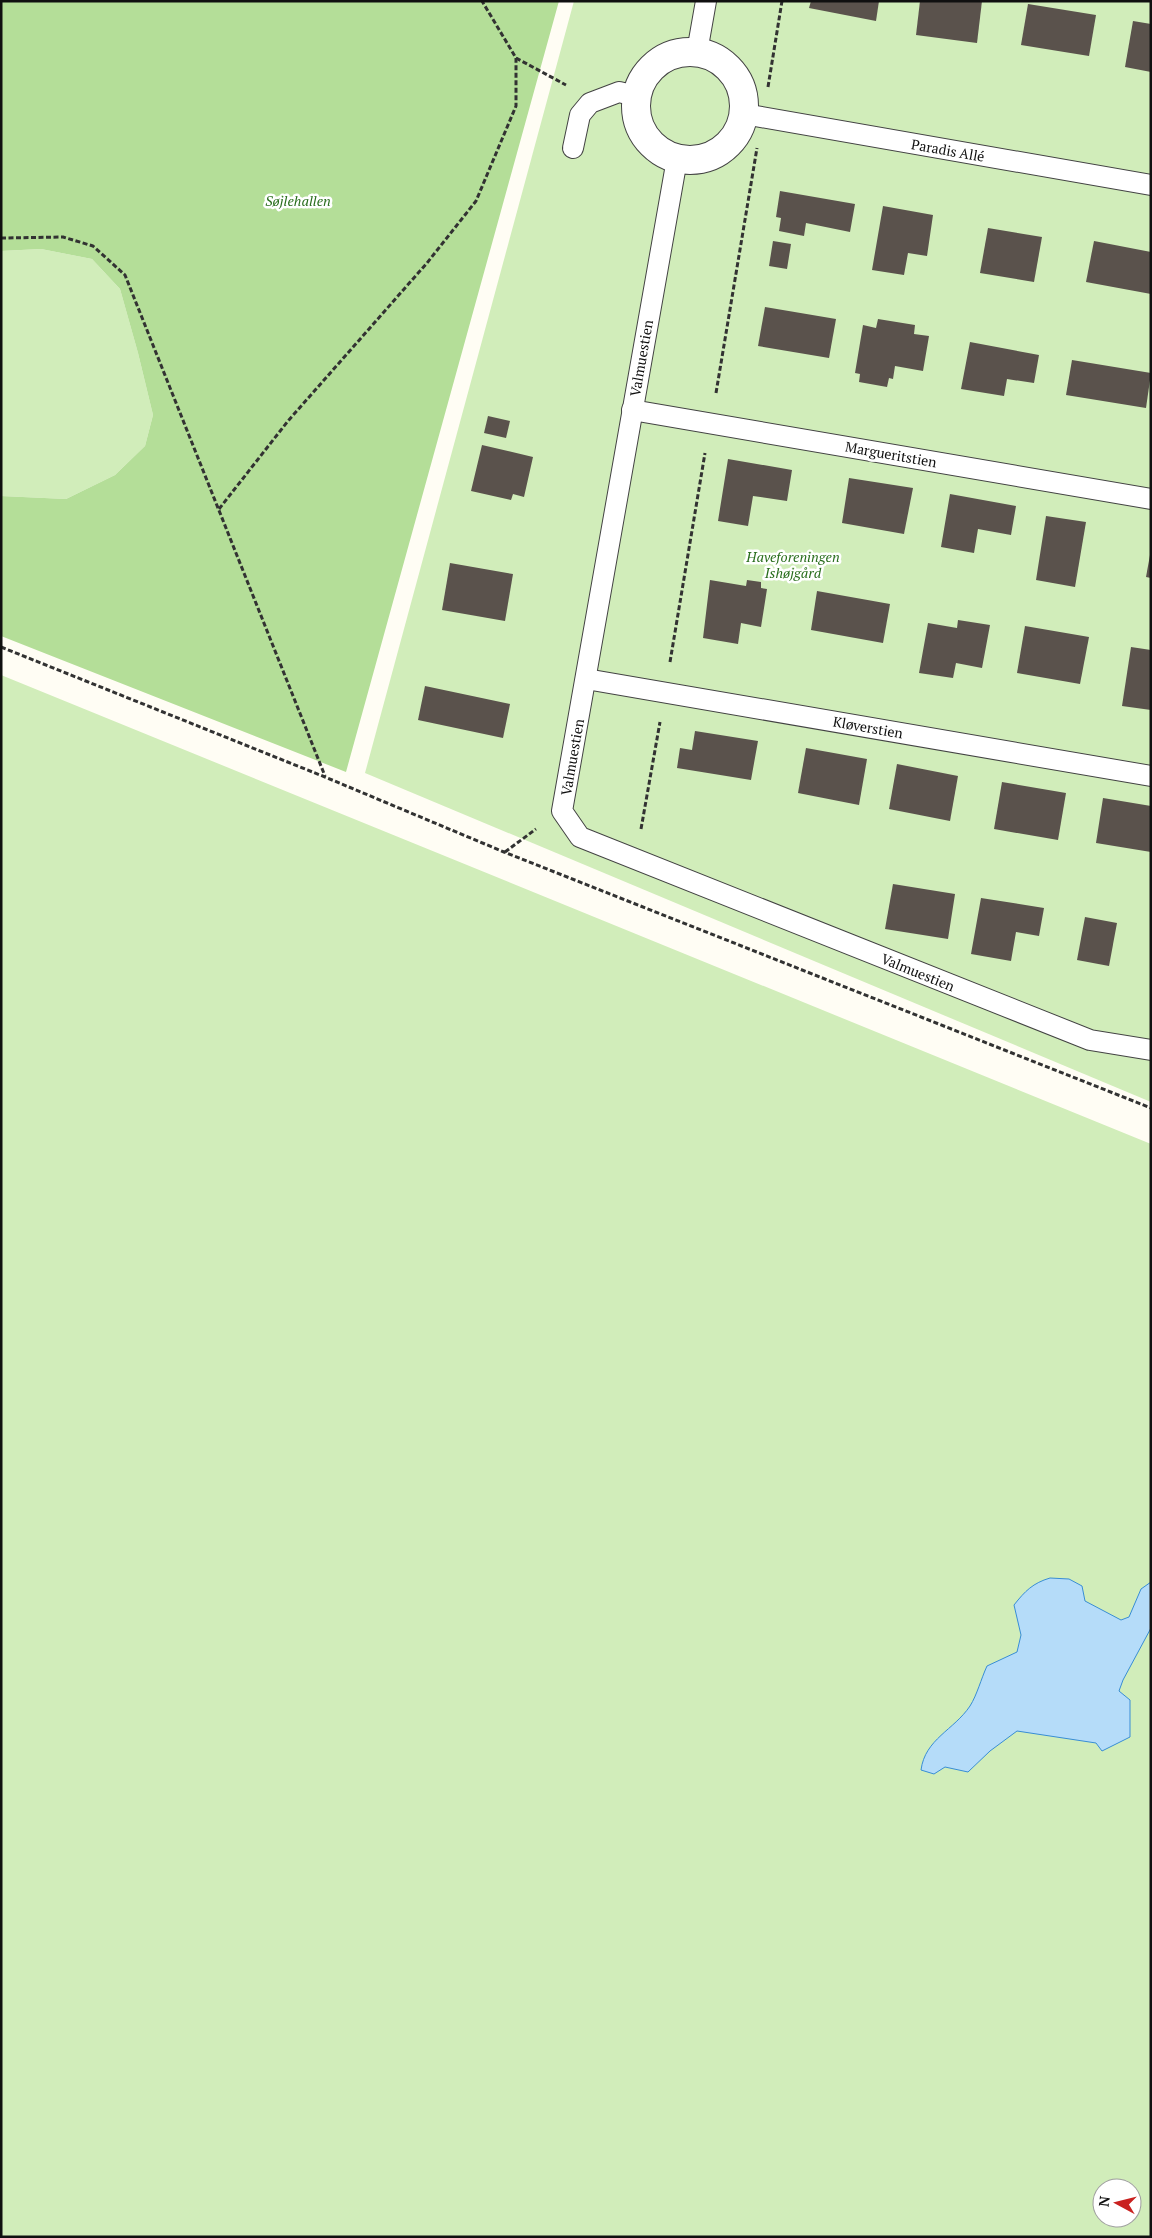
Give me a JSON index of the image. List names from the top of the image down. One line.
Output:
{"streets":{"lane":["Paradis Allé","Valmuestien","Margueritstien","Kløverstien"]},"crossings":[["Paradis Allé","Valmuestien"],["Valmuestien","Margueritstien"],["Valmuestien","Kløverstien"]],"parks":["Søjlehallen","Haveforeningen Ishøjgård"],"north":"left"}
